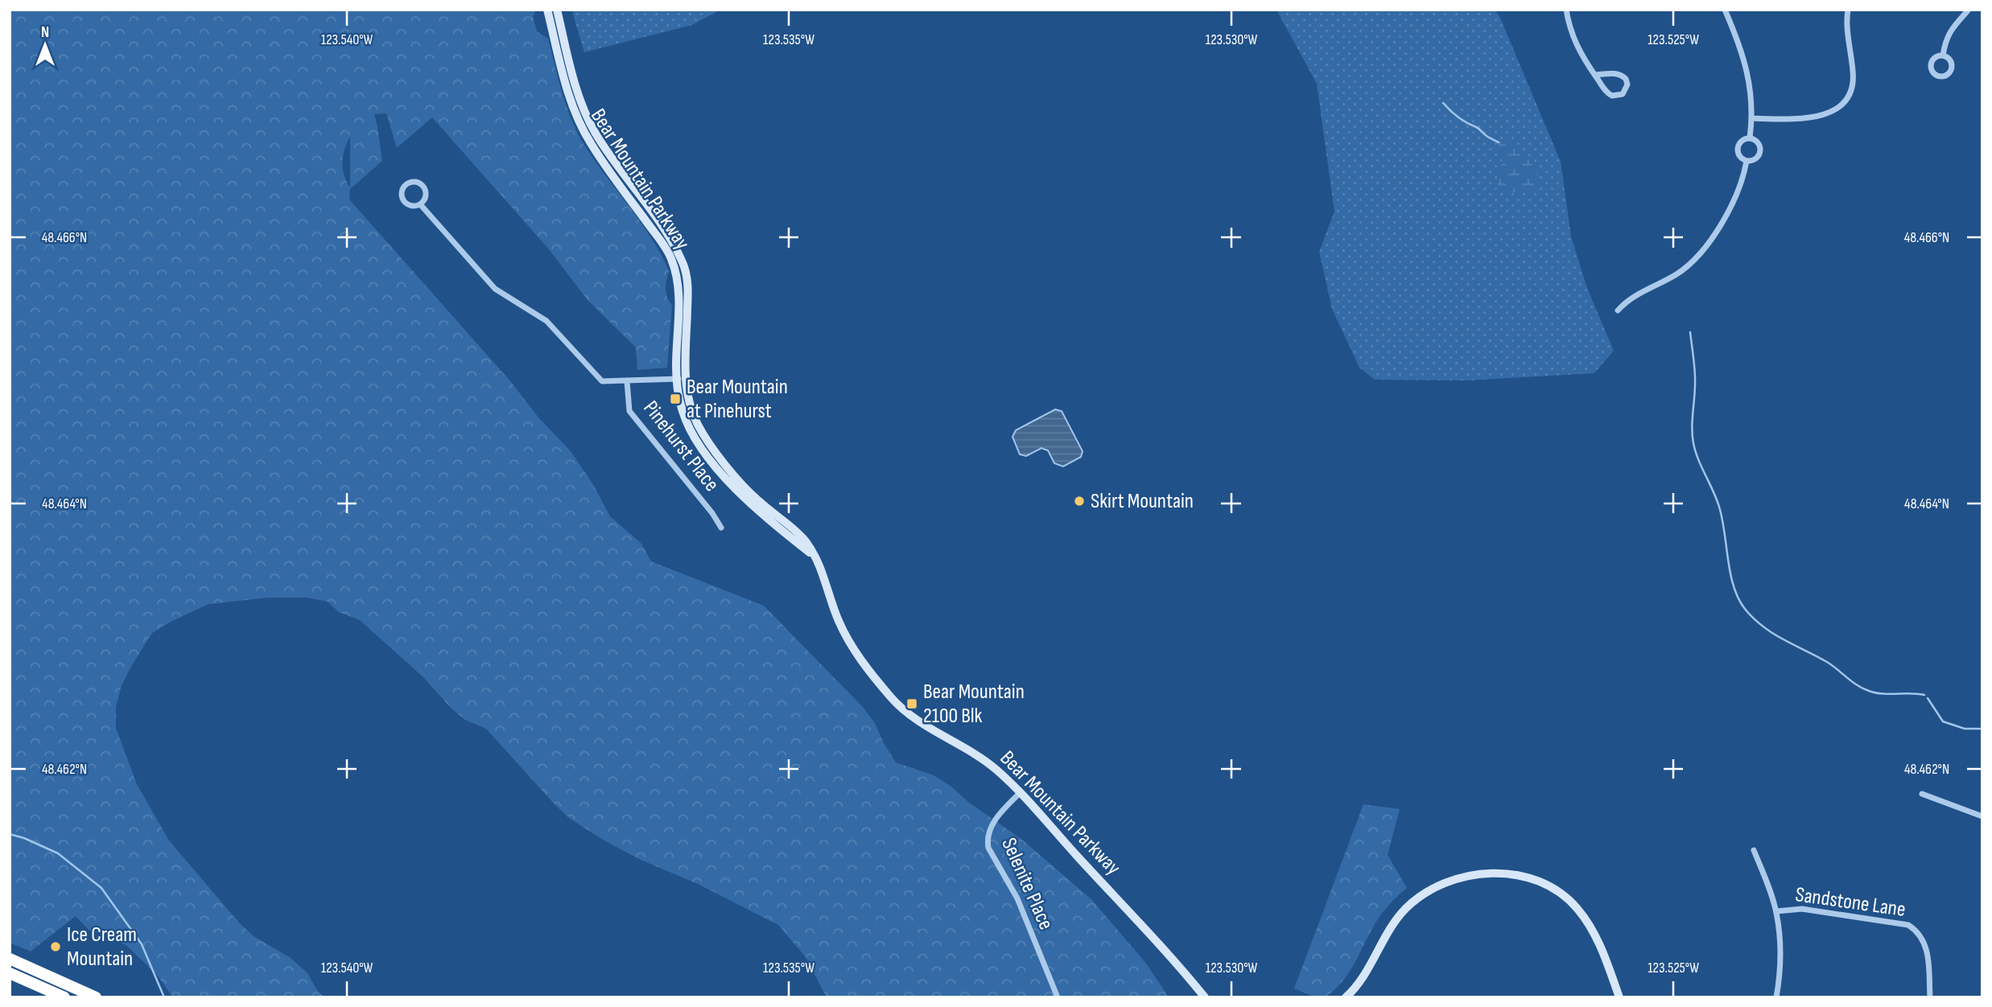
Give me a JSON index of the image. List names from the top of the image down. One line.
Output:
{"streets":{"street":["Bear Mountain Parkway","Pinehurst Place","Selenite Place","Sandstone Lane"]},"crossings":[["Bear Mountain Parkway","Selenite Place"]],"places":{"transit":["Bear Mountain at Pinehurst","Bear Mountain 2100 Blk"],"other":["Skirt Mountain","Ice Cream Mountain"]},"north":"top","coordinates":["123.540°W","123.535°W","123.530°W","123.525°W","48.466°N","48.464°N","48.462°N"]}
